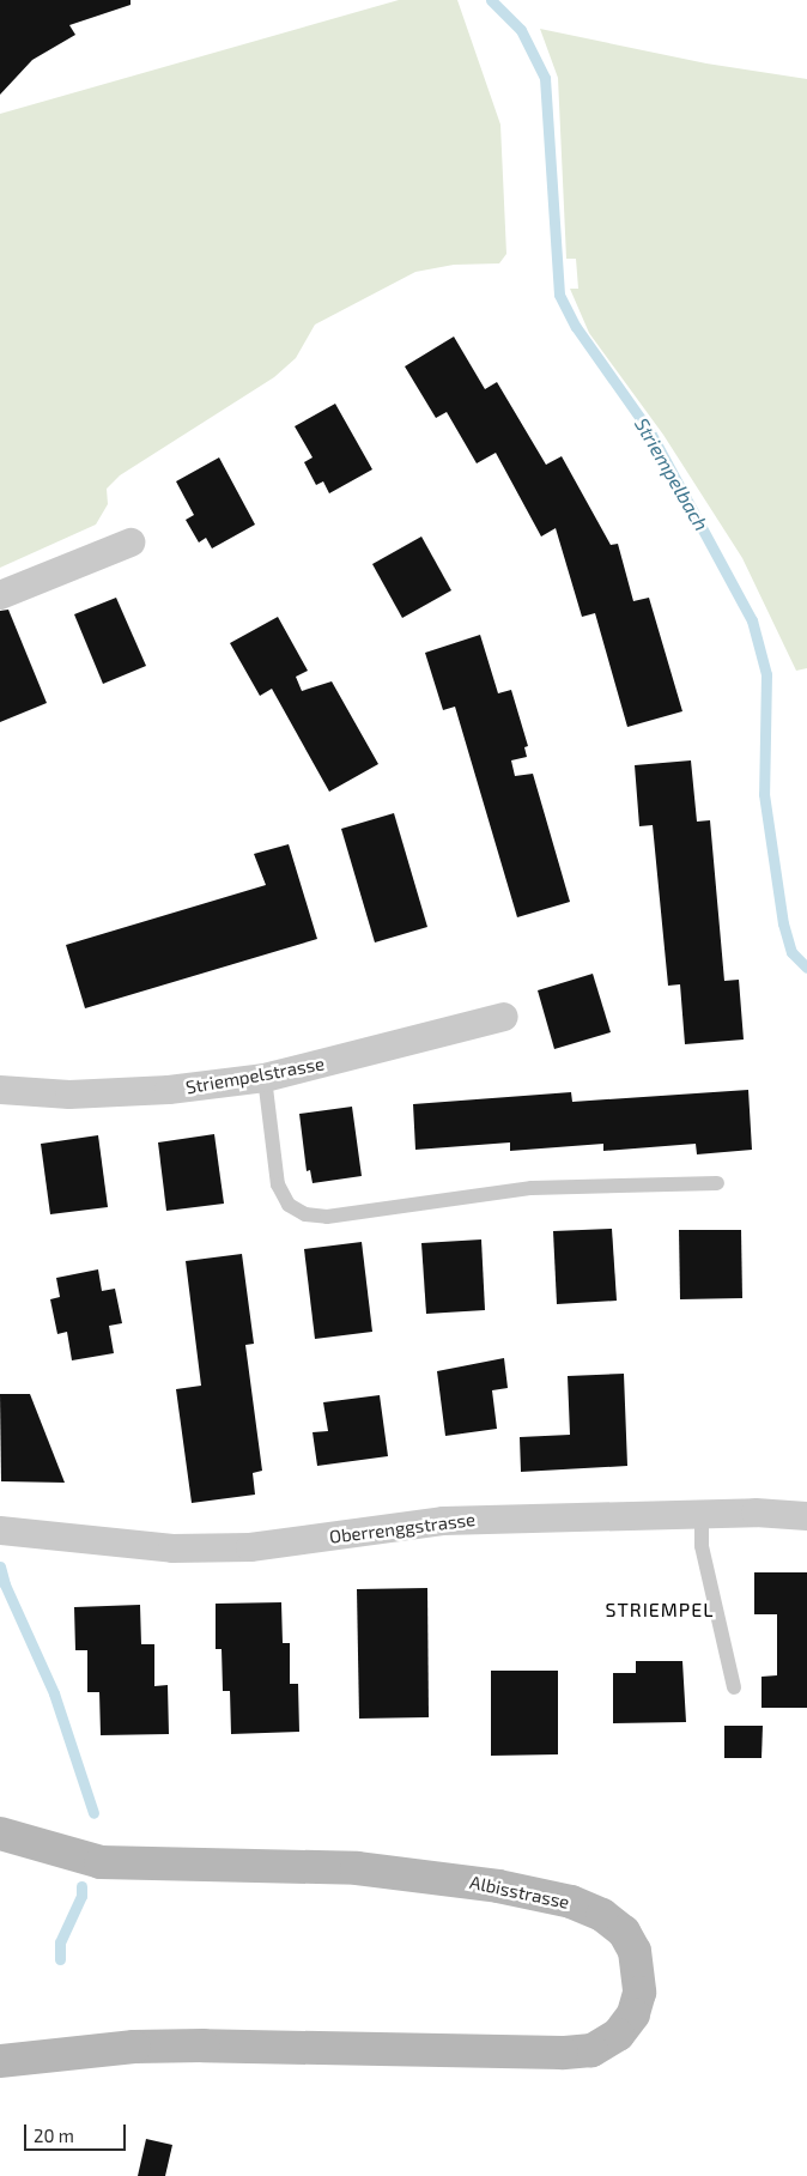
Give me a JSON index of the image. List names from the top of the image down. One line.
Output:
{"streets":{"main road":["Albisstrasse"],"street":["Striempelstrasse","Oberrenggstrasse"]},"districts":["STRIEMPEL"],"water":["Striempelbach"],"scale_bar":"20 m"}
